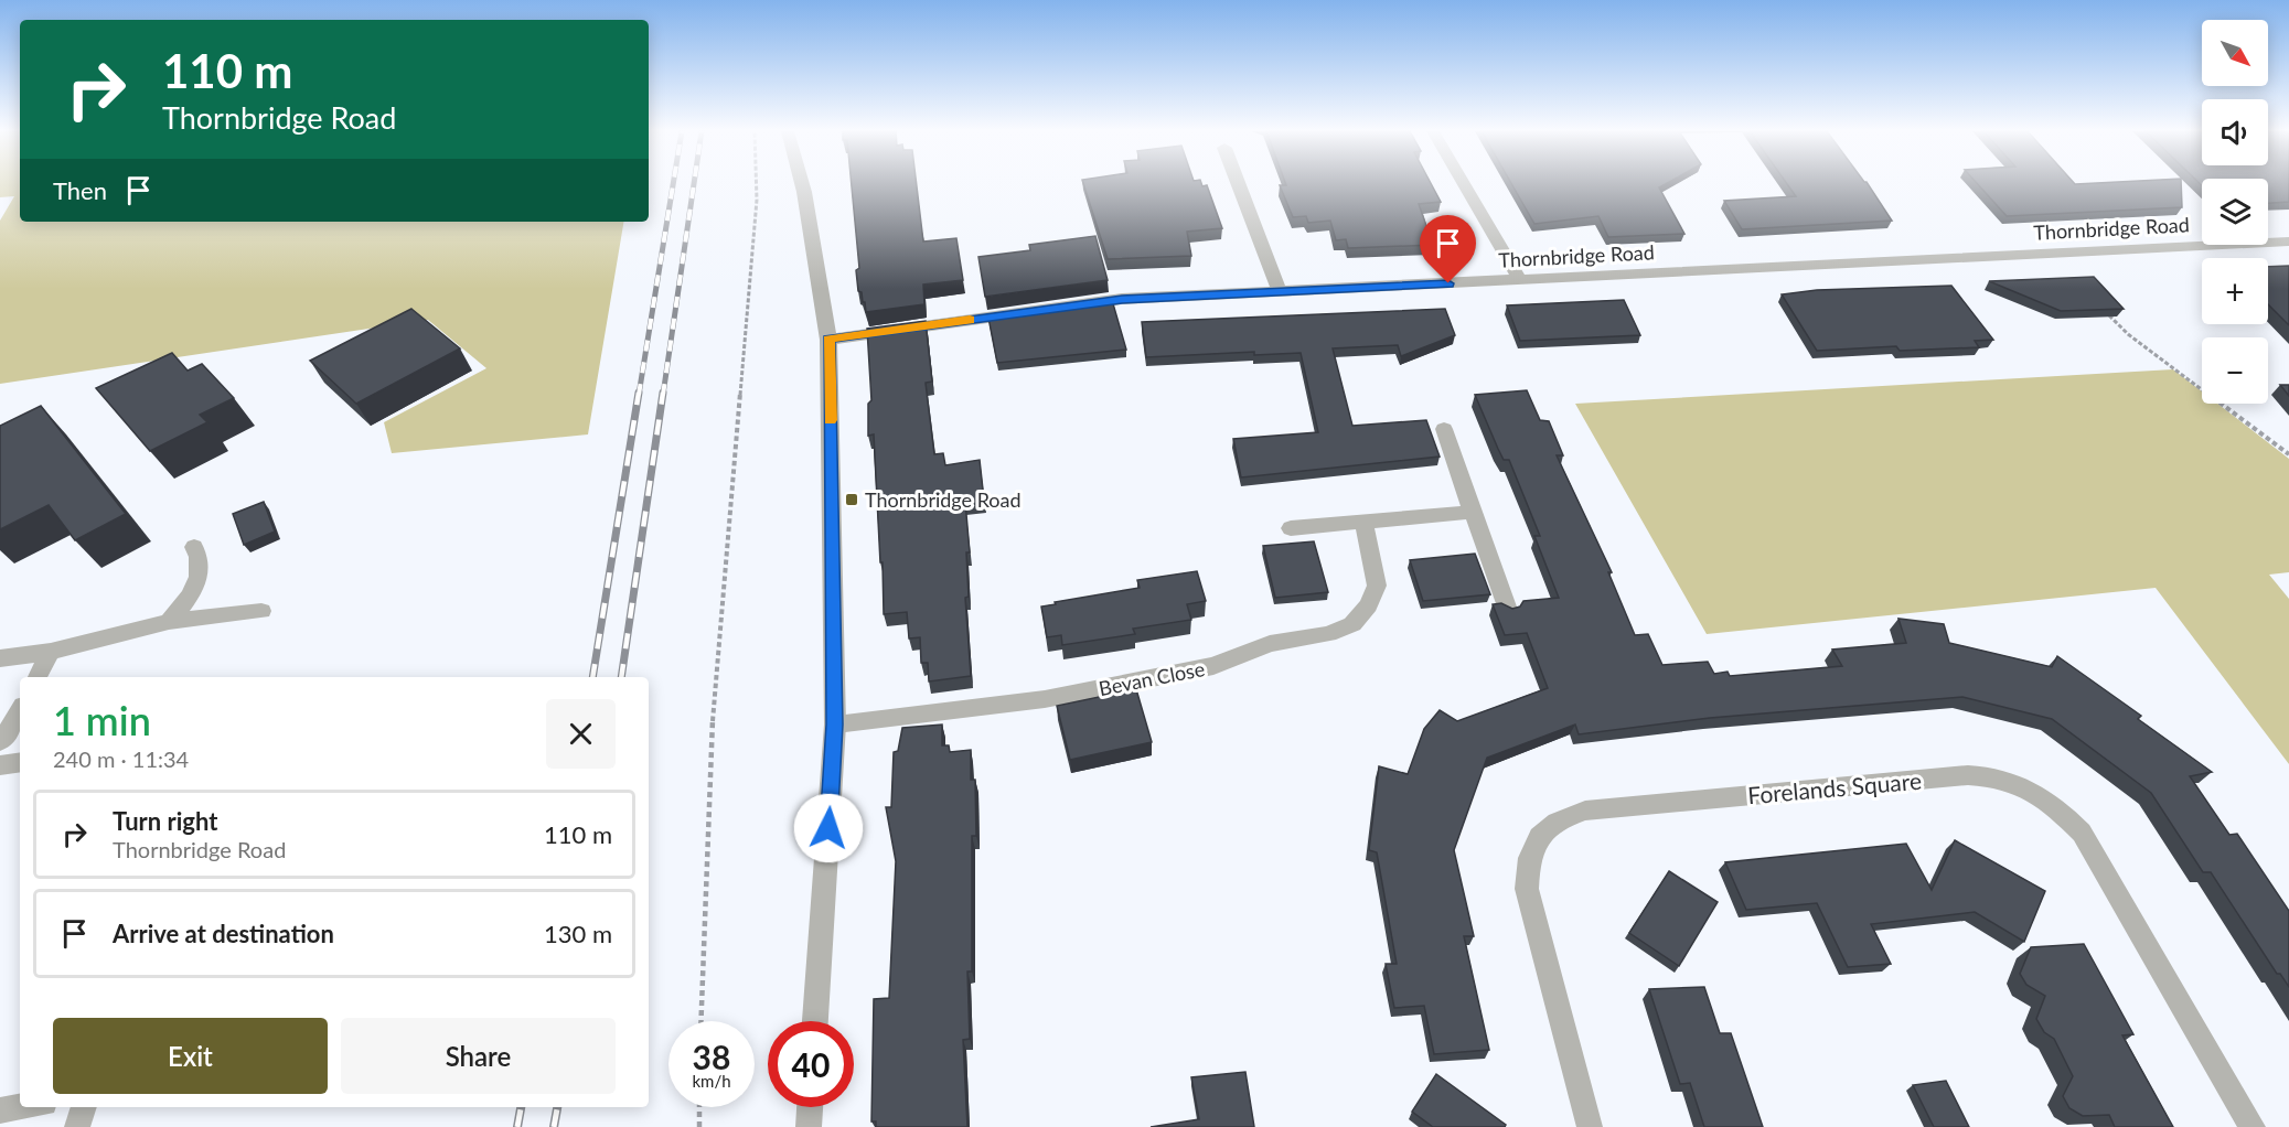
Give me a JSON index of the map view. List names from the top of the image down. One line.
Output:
{"streets":{"street":["Thornbridge Road","Bevan Close","Forelands Square"]},"places":{"transit":["Thornbridge Road"]},"north":"bottom right","page":{"map_buttons":["+","−"],"turn":["110 m","Thornbridge Road"],"then":"Then","heading":["1 min","240 m · 11:34"],"list":[{"name":"Turn right","note":"Thornbridge Road","value":"110 m"},{"name":"Arrive at destination","value":"130 m"}],"buttons":["Exit","Share"],"speed":"38 km/h","limit":"40"}}
